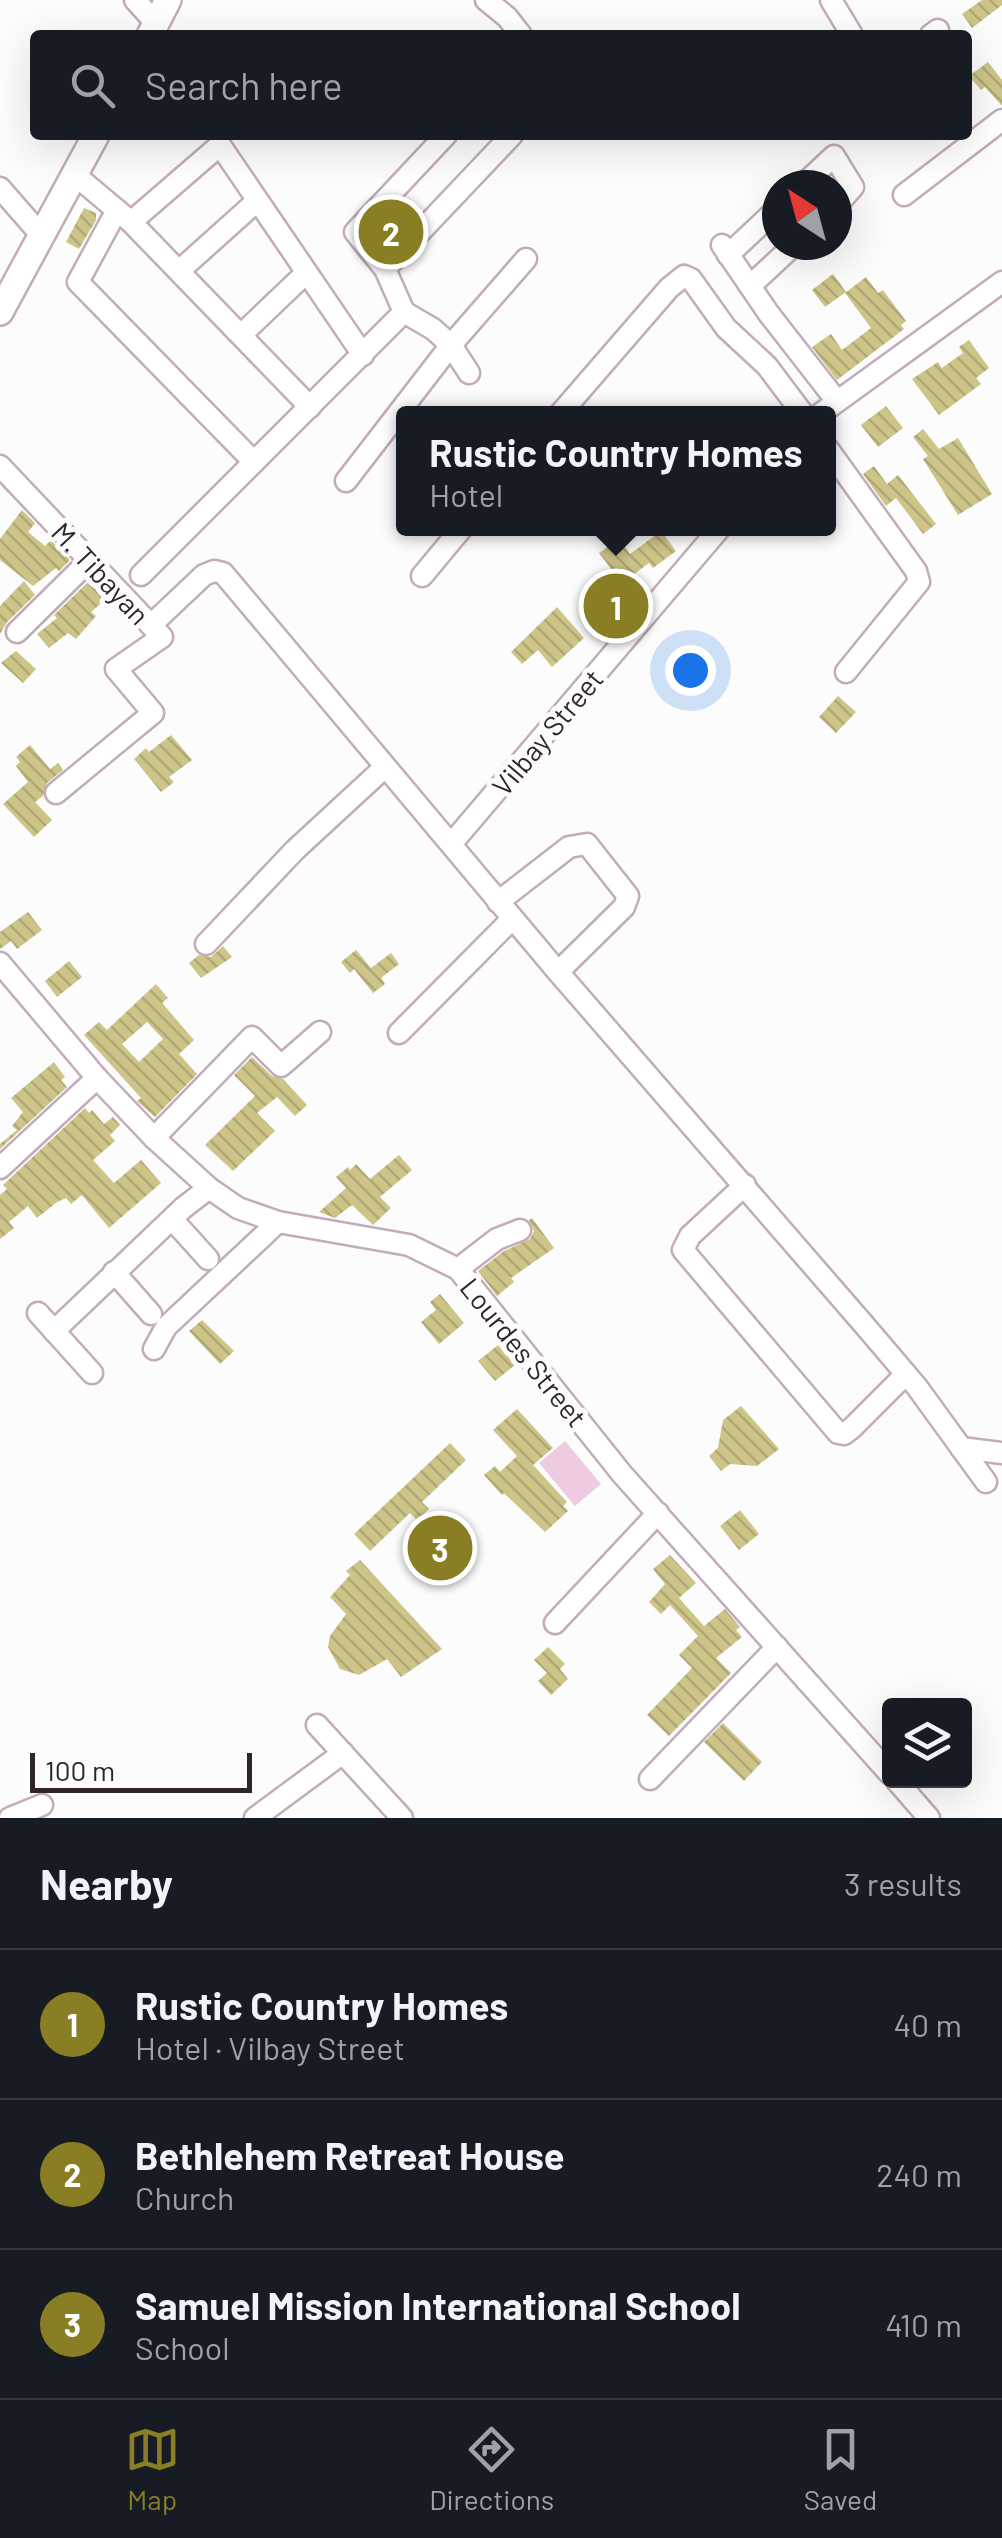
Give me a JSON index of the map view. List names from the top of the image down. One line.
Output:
{"streets":{"street":["M. Tibayan","Vilbay Street","Lourdes Street"]},"scale_bar":"100 m","north":"top left","page":{"search":"Search here","pins":["2","1","3"],"popup":["Rustic Country Homes","Hotel"],"scale":"100 m","heading":["Nearby","3 results"],"list":[{"mark":"1","name":"Rustic Country Homes","note":"Hotel · Vilbay Street","value":"40 m"},{"mark":"2","name":"Bethlehem Retreat House","note":"Church","value":"240 m"},{"mark":"3","name":"Samuel Mission International School","note":"School","value":"410 m"}],"nav":["Map","Directions","Saved"]}}
